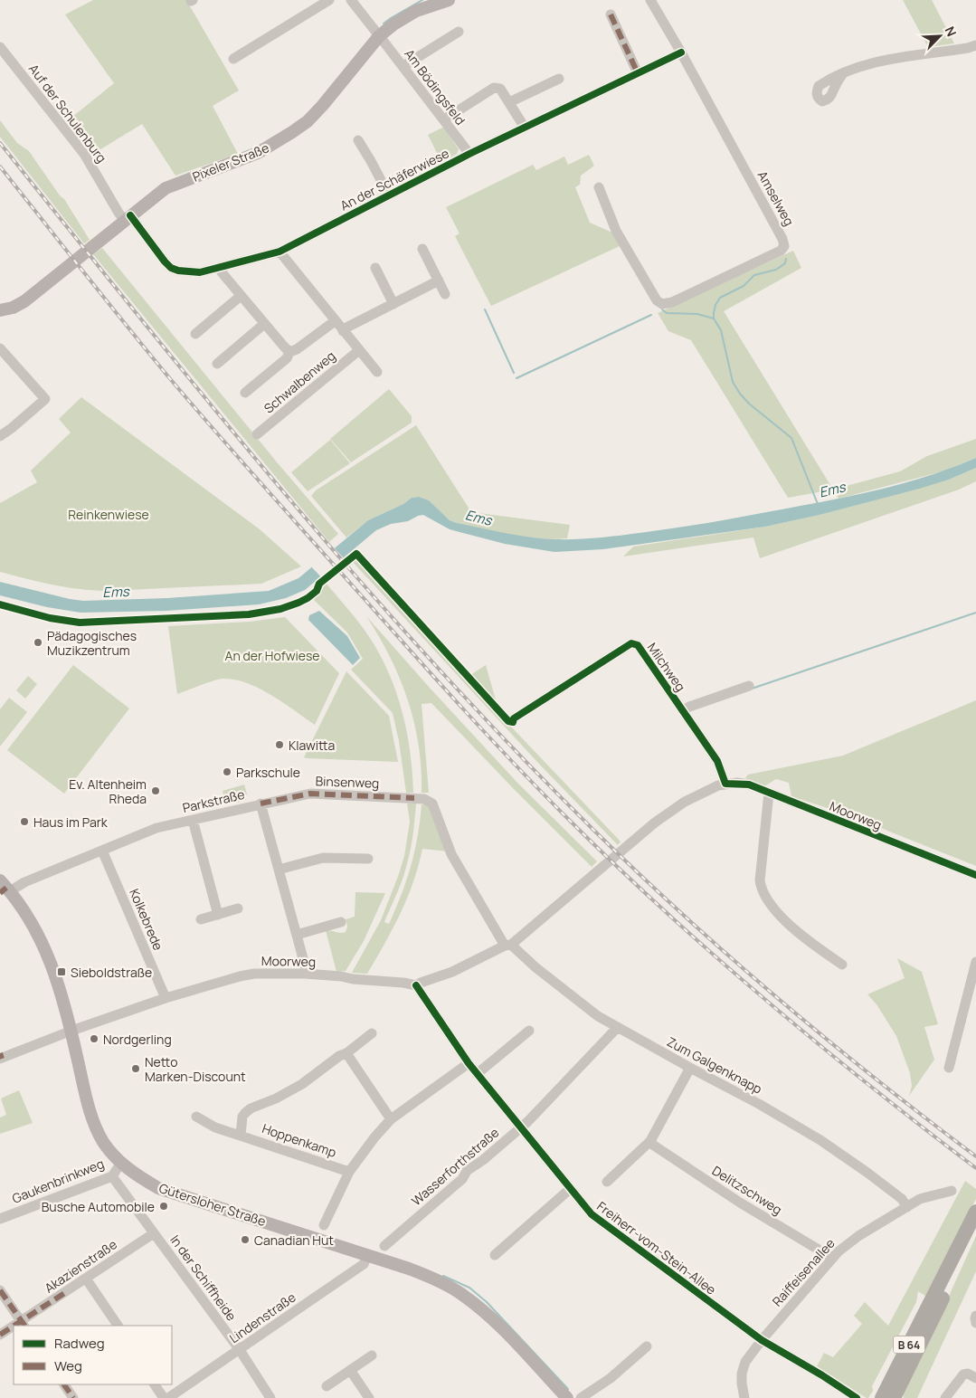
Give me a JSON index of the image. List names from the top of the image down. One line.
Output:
{"streets":{"highway":["B 64"],"main road":["Pixeler Straße","Gütersloher Straße"],"street":["Am Bödingsfeld","Auf der Schulenburg","An der Schäferwiese","Amselweg","Schwalbenweg","Milchweg","Binsenweg","Parkstraße","Moorweg","Kolkebrede","Zum Galgenknapp","Hoppenkamp","Wasserforthstraße","Gaukenbrinkweg","Delitzschweg","Freiherr-vom-Stein-Allee","Akazienstraße","Raiffeisenallee","In der Schiffheide","Lindenstraße"]},"crossings":[["Am Bödingsfeld","Pixeler Straße"],["Am Bödingsfeld","An der Schäferwiese"],["Auf der Schulenburg","Pixeler Straße"],["Auf der Schulenburg","An der Schäferwiese"],["Pixeler Straße","An der Schäferwiese"],["An der Schäferwiese","Amselweg"],["Milchweg","Moorweg"],["Binsenweg","Parkstraße"],["Binsenweg","Moorweg"],["Binsenweg","Zum Galgenknapp"],["Parkstraße","Moorweg"],["Parkstraße","Kolkebrede"],["Parkstraße","Gütersloher Straße"],["Moorweg","Kolkebrede"],["Moorweg","Zum Galgenknapp"],["Moorweg","Gütersloher Straße"],["Moorweg","Freiherr-vom-Stein-Allee"],["Zum Galgenknapp","Wasserforthstraße"],["Zum Galgenknapp","Raiffeisenallee"],["Wasserforthstraße","Freiherr-vom-Stein-Allee"],["Gaukenbrinkweg","Gütersloher Straße"],["Gaukenbrinkweg","In der Schiffheide"],["Delitzschweg","Raiffeisenallee"],["Gütersloher Straße","Lindenstraße"],["Freiherr-vom-Stein-Allee","Raiffeisenallee"],["Akazienstraße","In der Schiffheide"],["In der Schiffheide","Lindenstraße"]],"water":["Ems"],"parks":["Reinkenwiese","An der Hofwiese"],"places":{"other":["Pädagogisches Muzikzentrum","Klawitta","Parkschule","Ev. Altenheim Rheda","Haus im Park","Nordgerling","Netto Marken-Discount","Busche Automobile","Canadian Hut"],"transit":["Sieboldstraße"]},"legend":["Radweg","Weg"],"north":"top right"}
